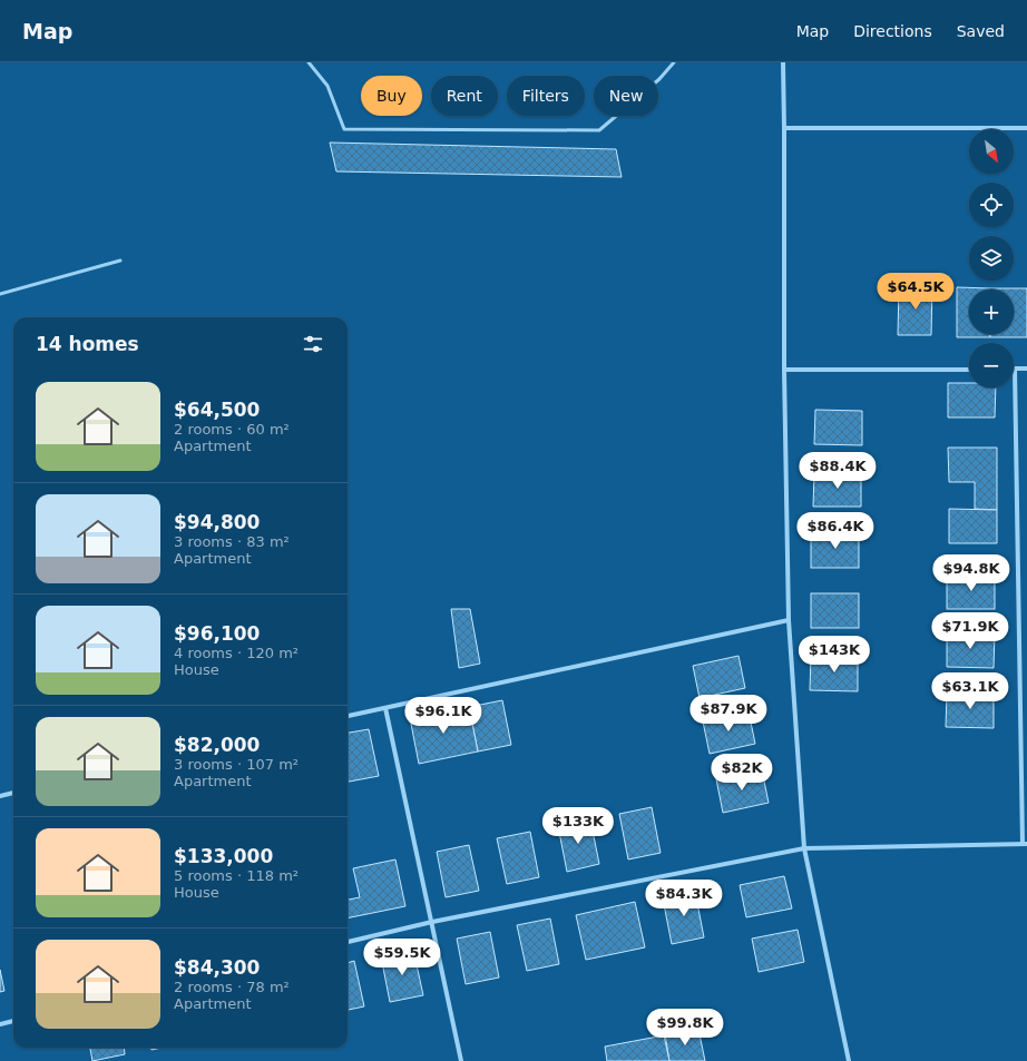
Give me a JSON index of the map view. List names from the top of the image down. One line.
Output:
{"north":"bottom right","page":{"header":"Map","nav":["Map","Directions","Saved"],"chip":["Buy","Rent","Filters","New"],"map_buttons":["+","−"],"price":["$64.5K","$88.4K","$86.4K","$94.8K","$71.9K","$143K","$63.1K","$87.9K","$96.1K","$82K","$133K","$84.3K","$59.5K","$99.8K"],"heading":"14 homes","list":[{"name":"$64,500","note":"2 rooms · 60 m² · Apartment"},{"name":"$94,800","note":"3 rooms · 83 m² · Apartment"},{"name":"$96,100","note":"4 rooms · 120 m² · House"},{"name":"$82,000","note":"3 rooms · 107 m² · Apartment"},{"name":"$133,000","note":"5 rooms · 118 m² · House"},{"name":"$84,300","note":"2 rooms · 78 m² · Apartment"}]}}
